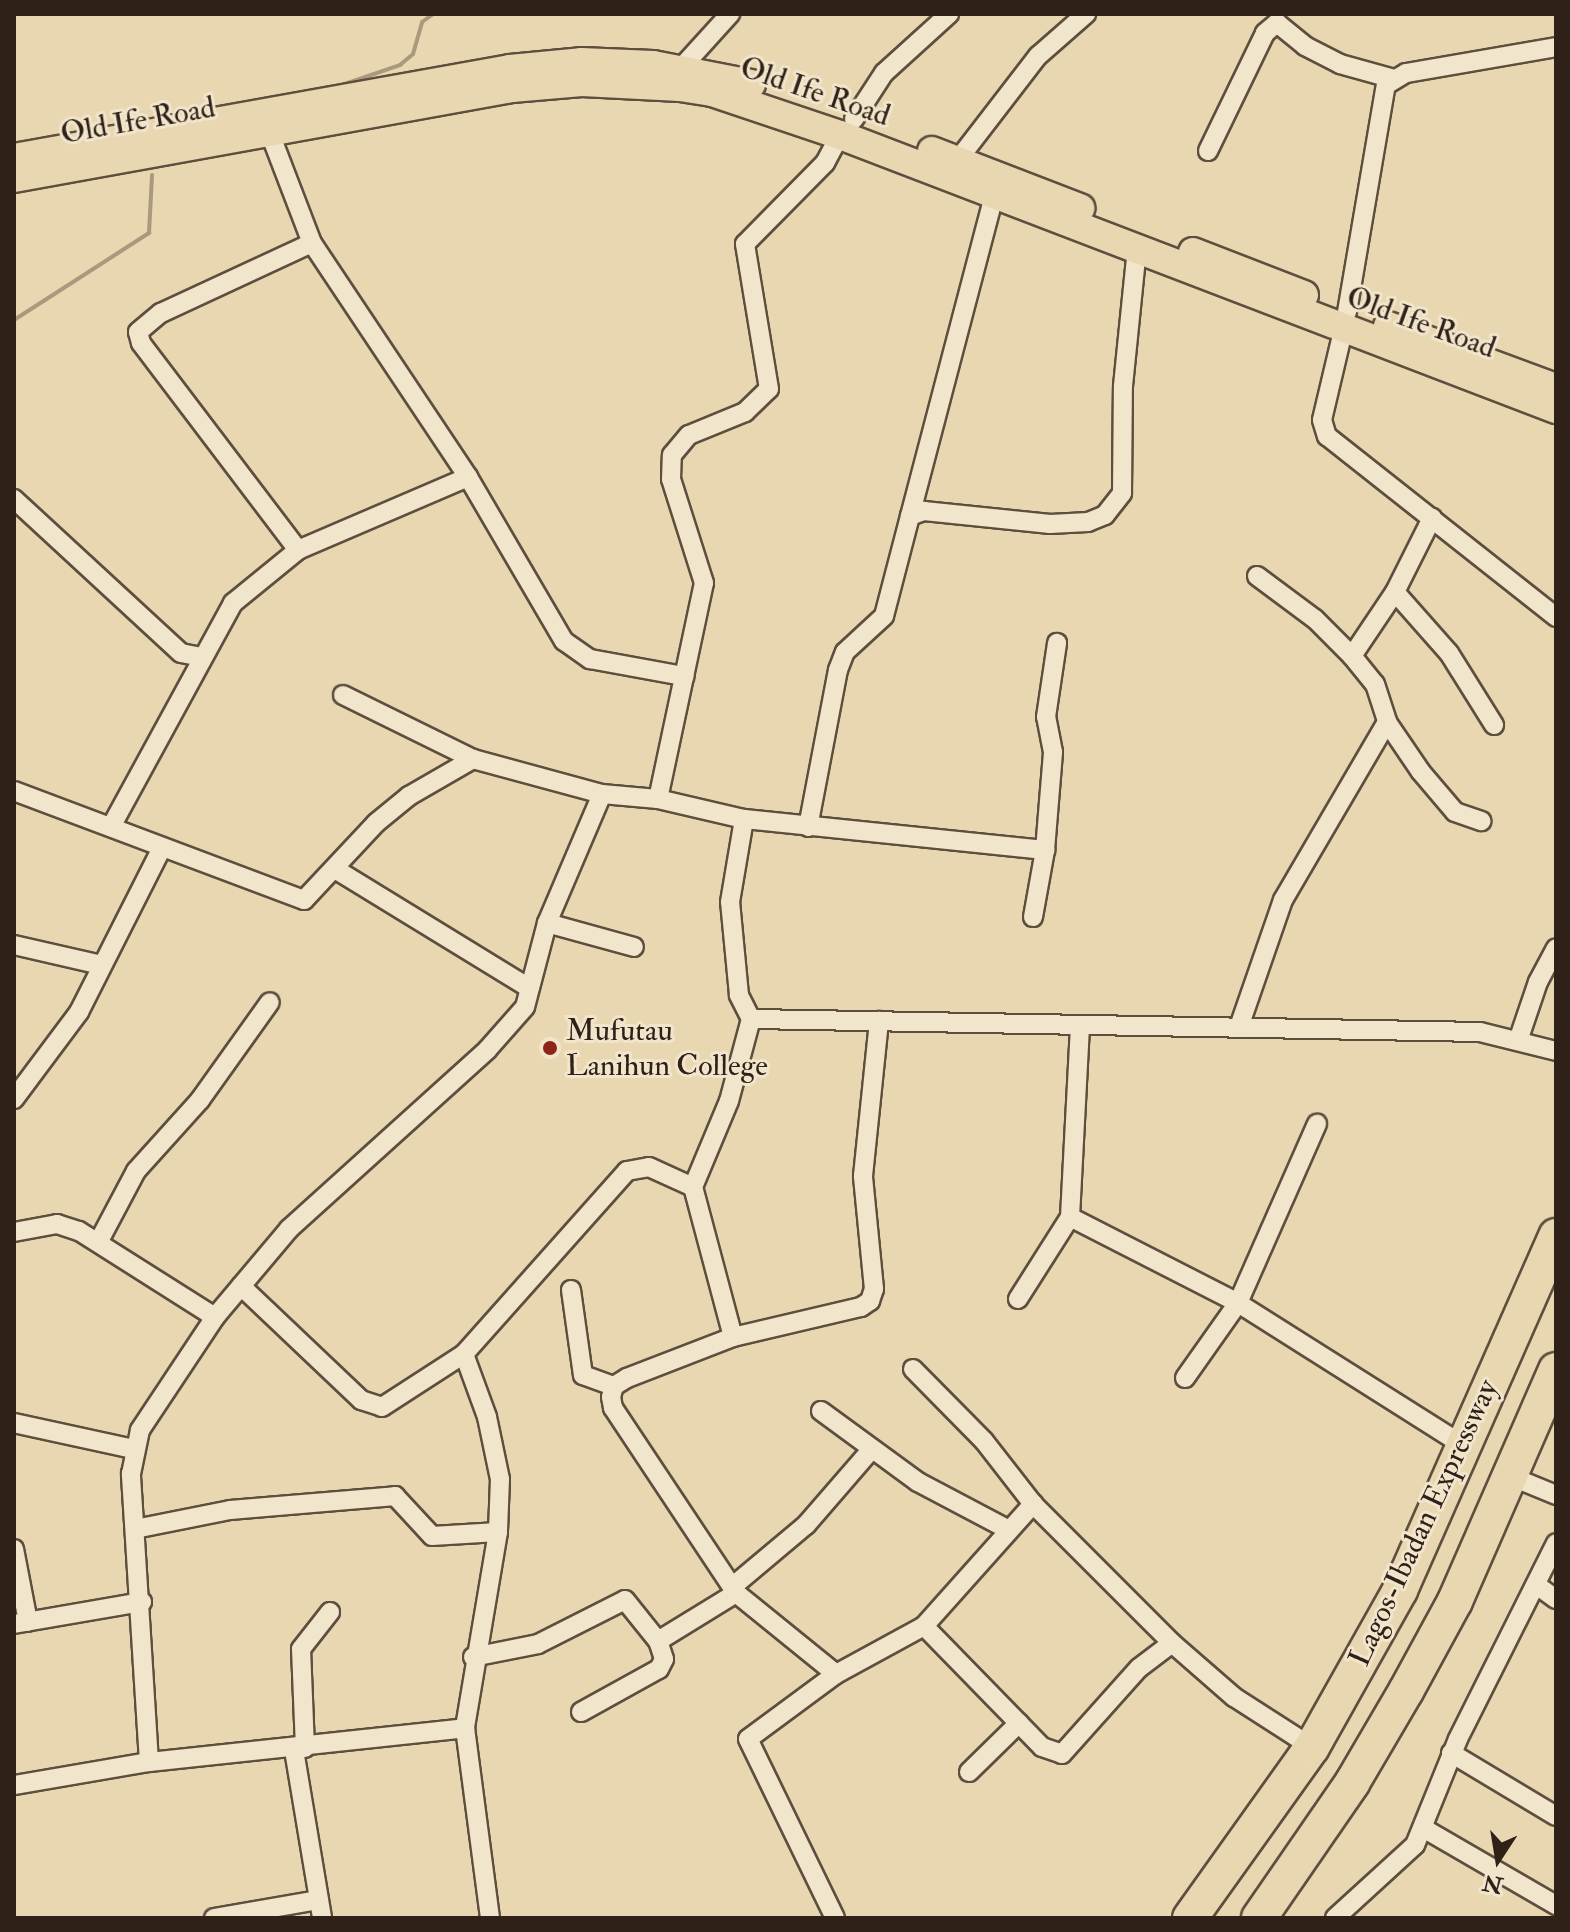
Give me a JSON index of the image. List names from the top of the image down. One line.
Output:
{"streets":{"highway":["Lagos-Ibadan Expressway"],"main road":["Old Ife Road"]},"places":["Mufutau Lanihun College"],"north":"bottom"}
